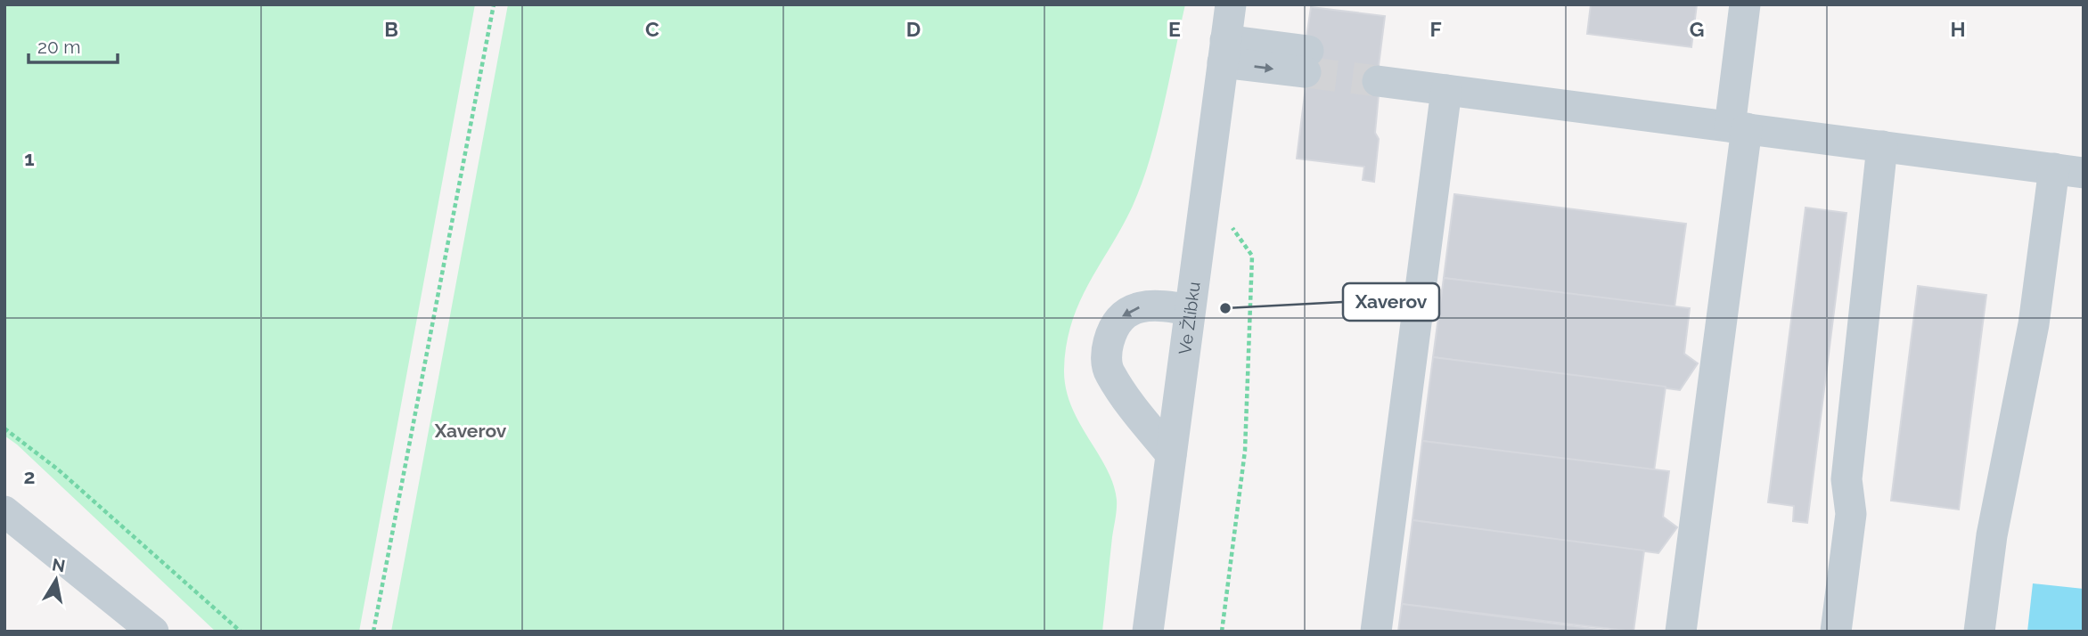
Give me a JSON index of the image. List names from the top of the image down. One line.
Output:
{"streets":{"street":["Ve Žlíbku"]},"districts":["Xaverov"],"places":["Xaverov"],"scale_bar":"20 m","north":"top","grid":{"columns":["B","C","D","E","F","G","H"],"rows":["1","2"]}}
